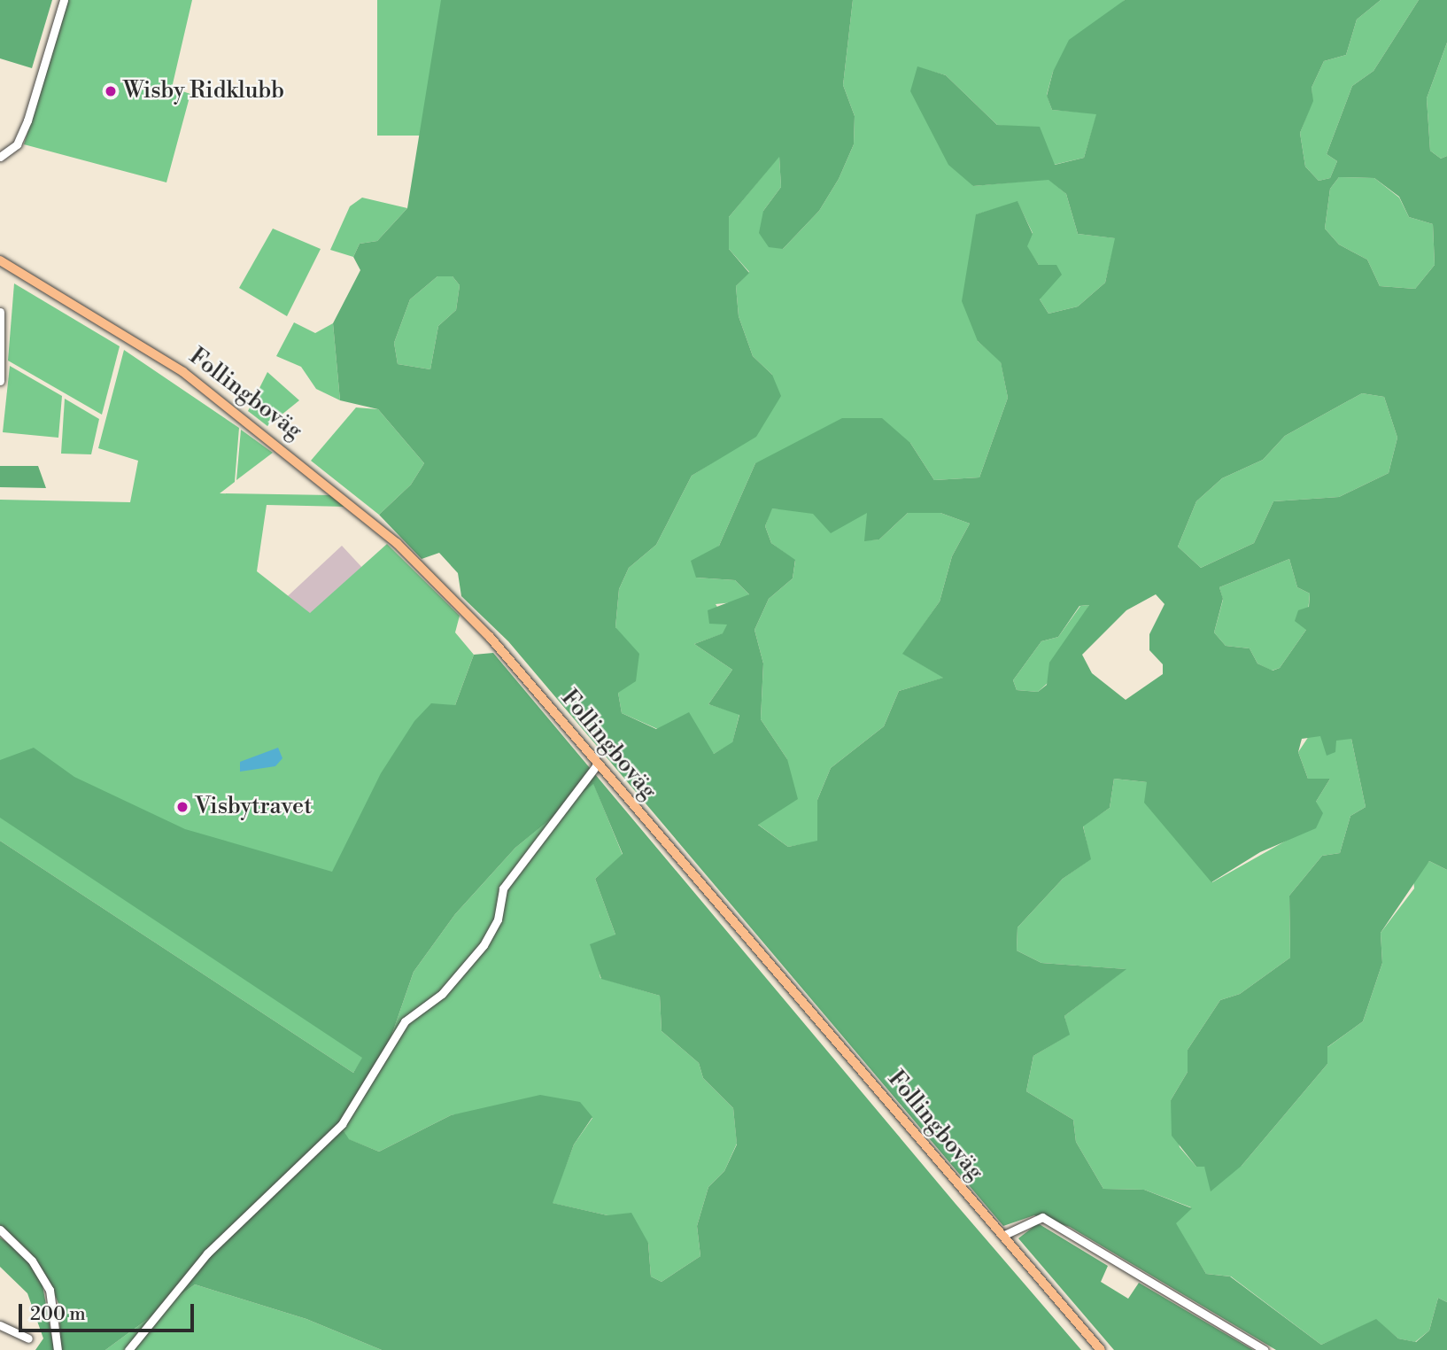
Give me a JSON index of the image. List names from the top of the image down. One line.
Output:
{"streets":{"main road":["Follingboväg"]},"places":["Wisby Ridklubb","Visbytravet"],"scale_bar":"200 m"}
